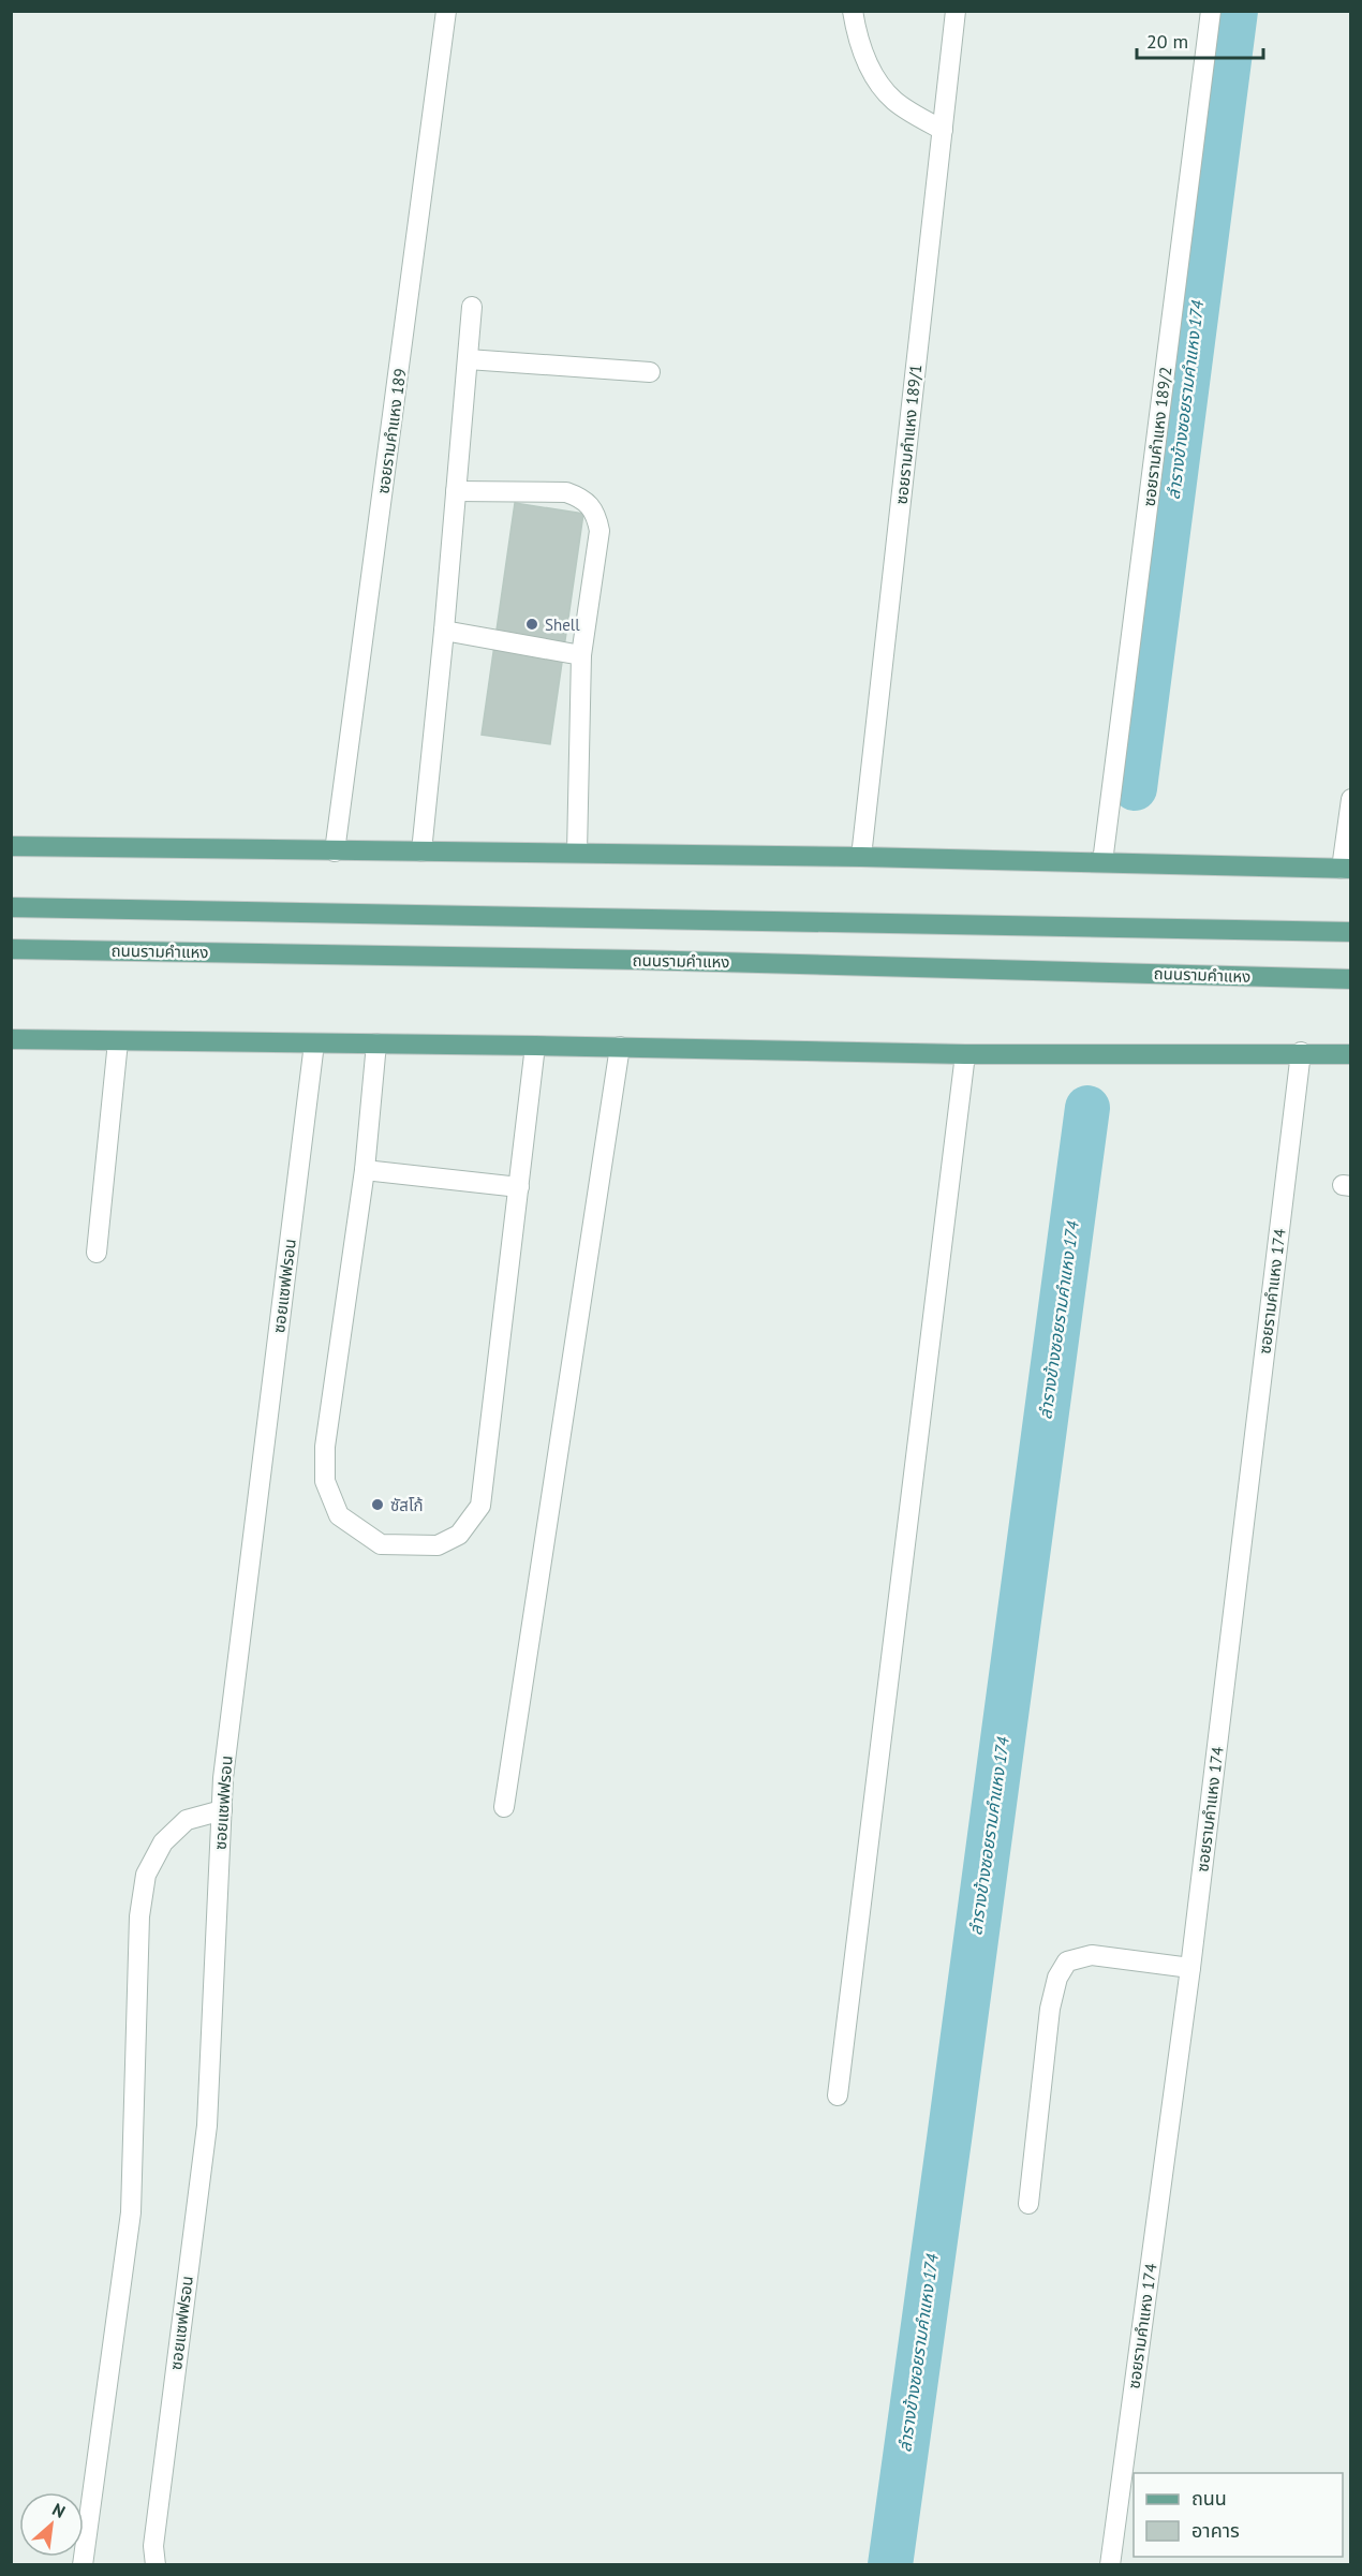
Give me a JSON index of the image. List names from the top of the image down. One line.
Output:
{"streets":{"main road":["ถนนรามคำแหง"],"street":["ซอยรามคำแหง 189","ซอยรามคำแหง 189/1","ซอยรามคำแหง 189/2","ซอยแซฟฟรอน","ซอยรามคำแหง 174"]},"water":["ลำรางข้างซอยรามคำแหง 174"],"places":["Shell","ซัสโก้"],"legend":["ถนน","อาคาร"],"scale_bar":"20 m","north":"top right"}
